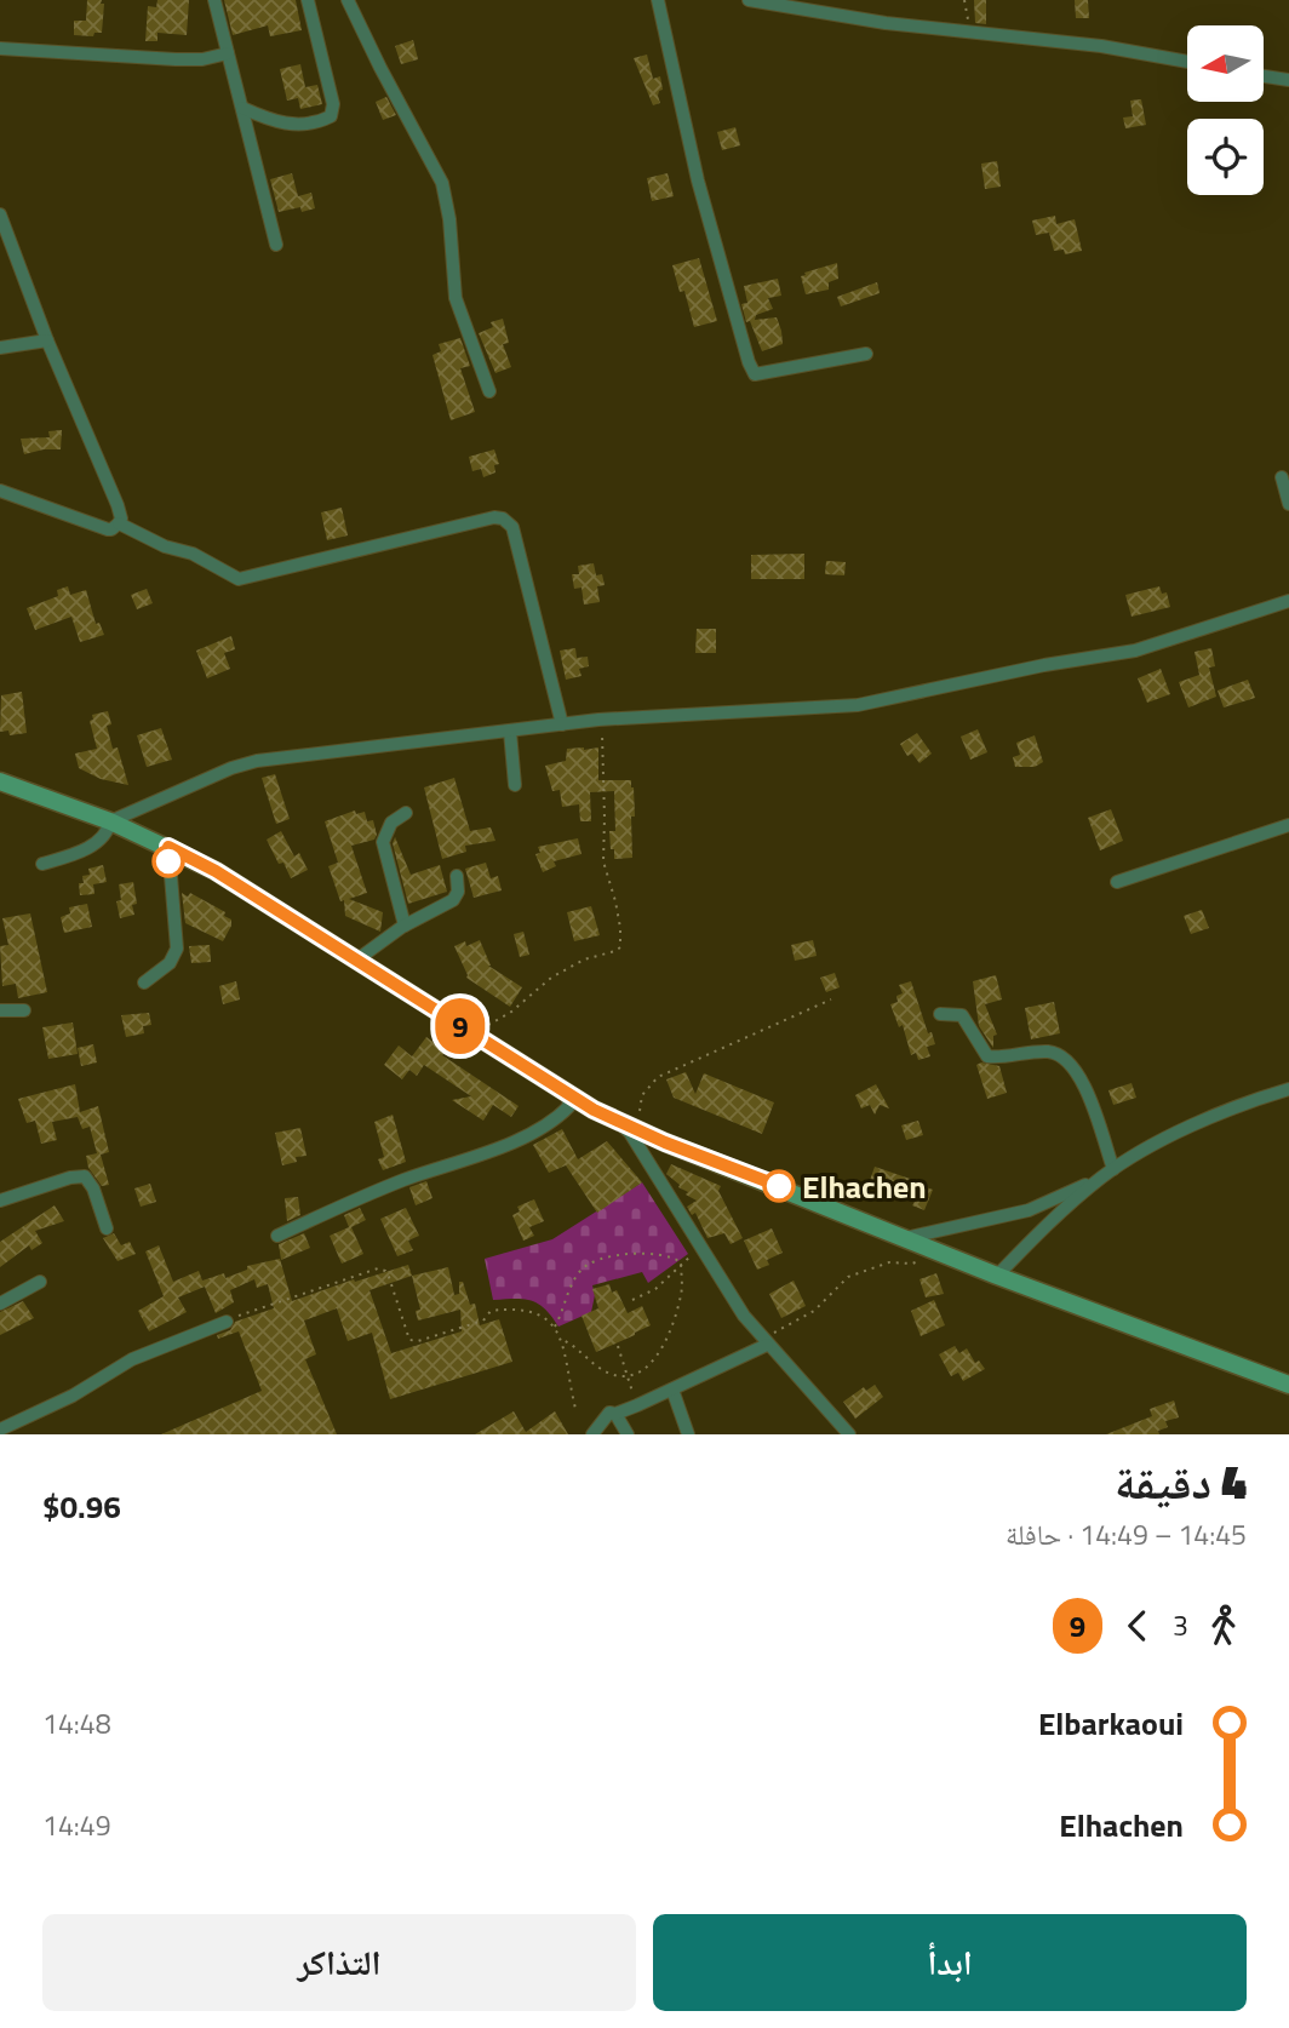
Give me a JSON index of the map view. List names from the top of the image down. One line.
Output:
{"places":["Elhachen"],"lines":["bus line 9"],"north":"left","page":{"on_map":"9","heading":["4 دقيقة","14:45 – 14:49 · حافلة","$0.96"],"legs":["3","9"],"list":[{"name":"Elbarkaoui","value":"14:48"},{"name":"Elhachen","value":"14:49"}],"buttons":["ابدأ","التذاكر"]}}
